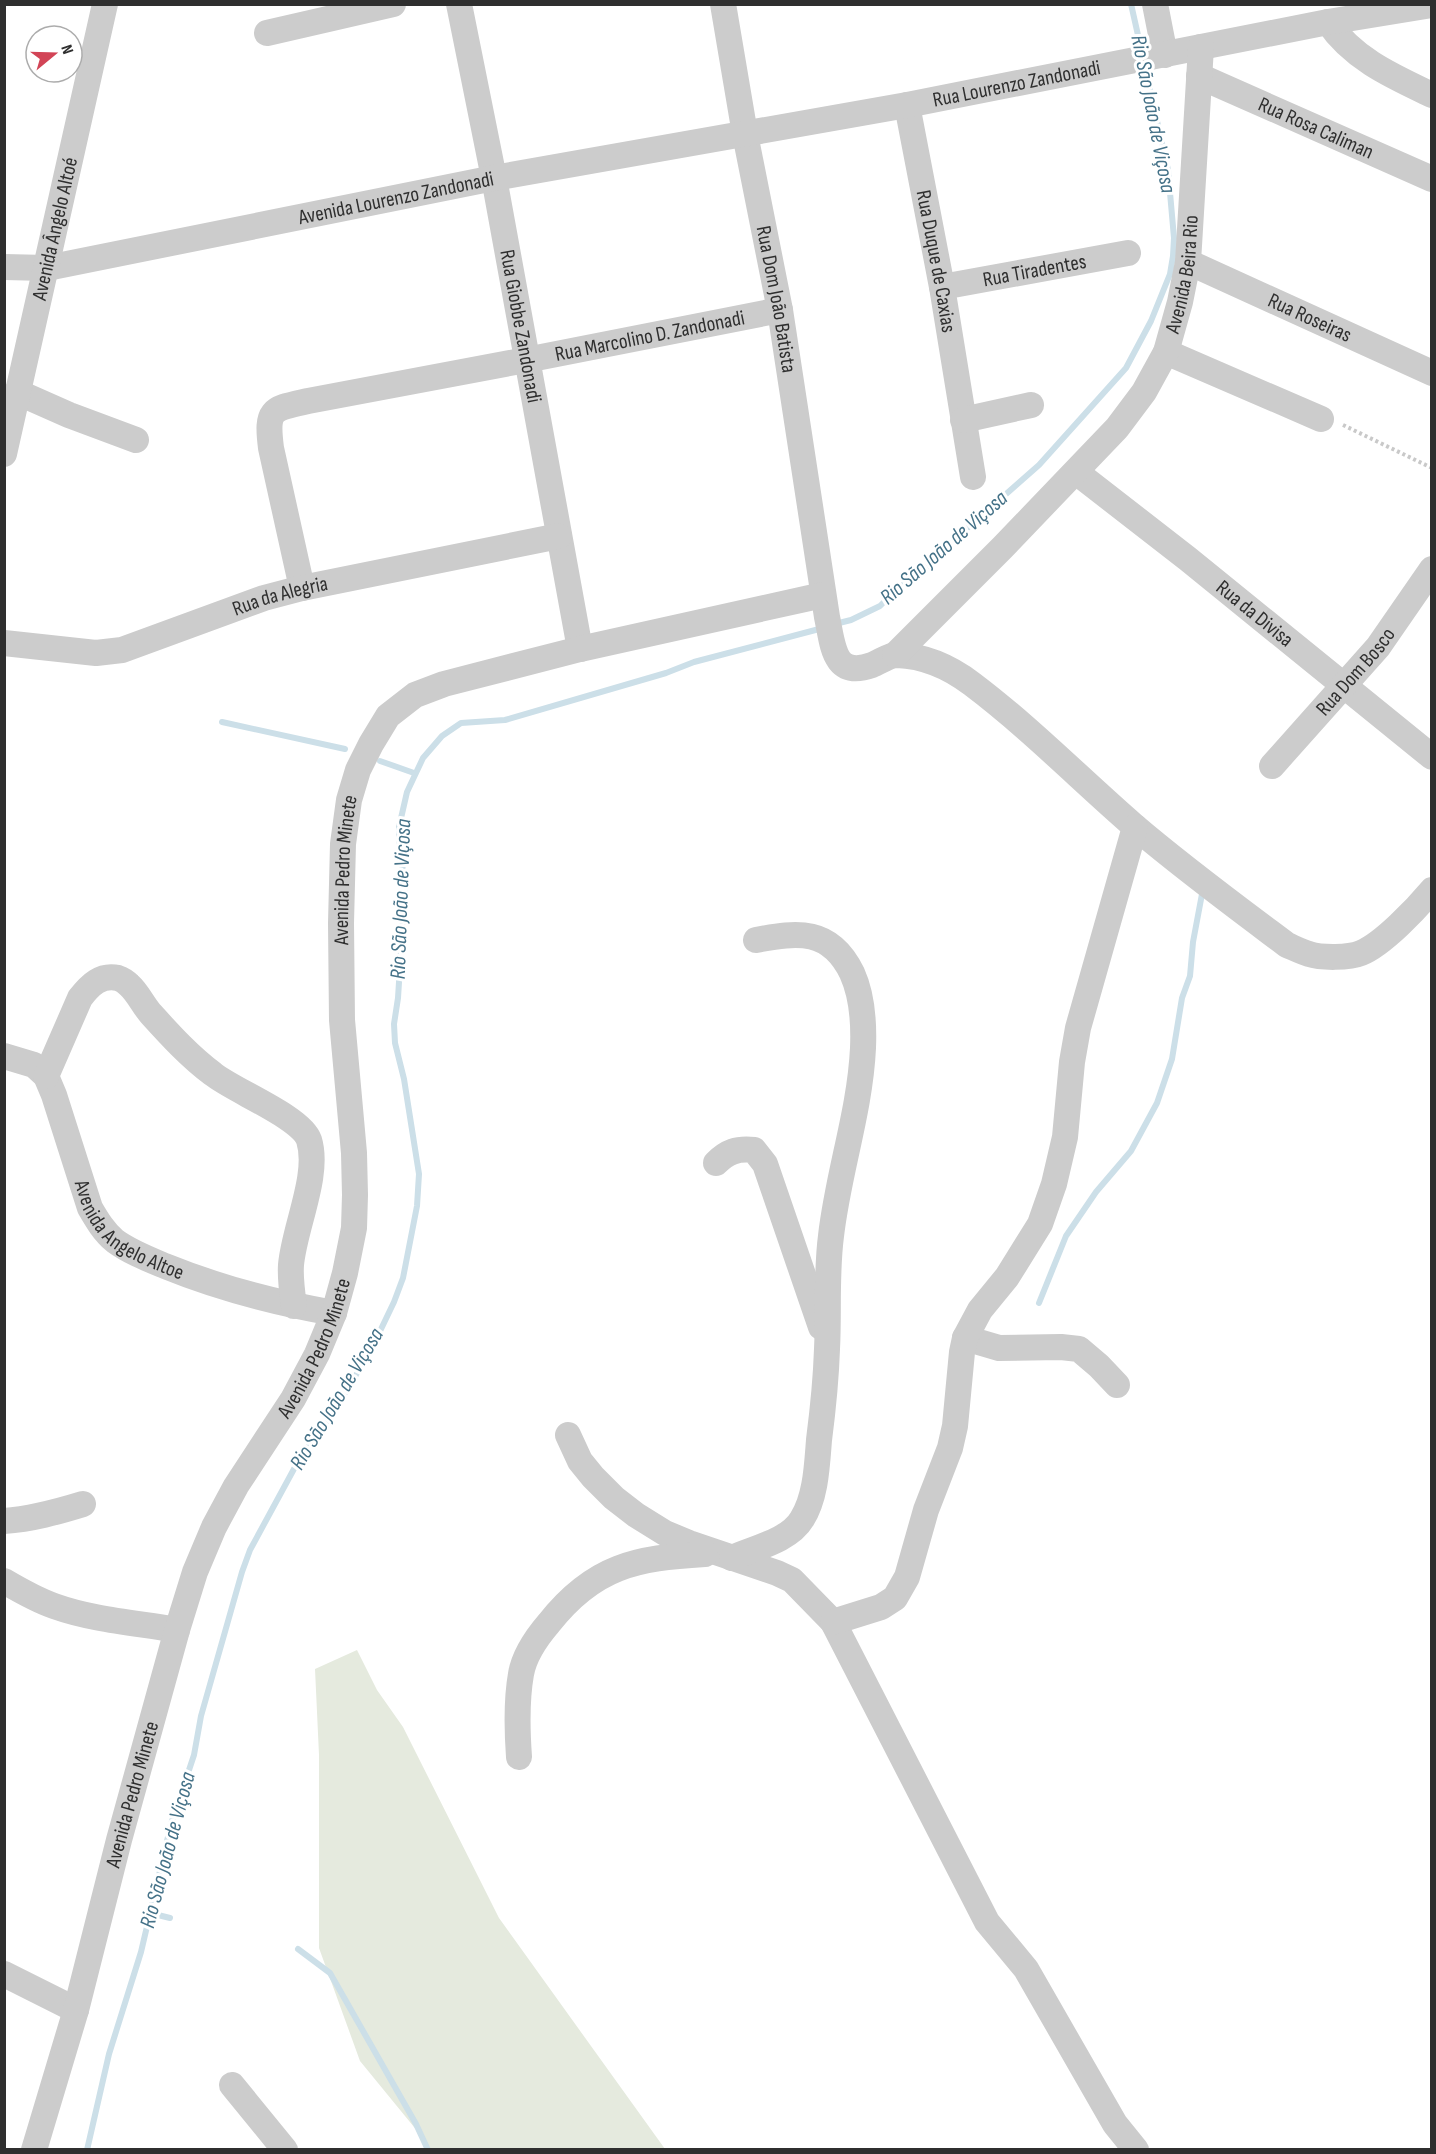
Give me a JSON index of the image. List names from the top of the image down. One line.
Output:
{"streets":{"street":["Rua Lourenzo Zandonadi","Rua Rosa Caliman","Avenida Lourenzo Zandonadi","Avenida Ângelo Altoé","Rua Duque de Caxias","Rua Tiradentes","Avenida Beira Rio","Rua Dom João Batista","Rua Roseiras","Rua Giobbe Zandonadi","Rua Marcolino D. Zandonadi","Rua da Alegria","Rua da Divisa","Rua Dom Bosco","Avenida Pedro Minete","Avenida Angelo Altoe"]},"crossings":[["Rua Lourenzo Zandonadi","Avenida Lourenzo Zandonadi"],["Rua Lourenzo Zandonadi","Rua Duque de Caxias"],["Rua Lourenzo Zandonadi","Avenida Beira Rio"],["Rua Lourenzo Zandonadi","Rua Dom João Batista"],["Rua Rosa Caliman","Avenida Beira Rio"],["Avenida Lourenzo Zandonadi","Avenida Ângelo Altoé"],["Avenida Lourenzo Zandonadi","Rua Dom João Batista"],["Avenida Lourenzo Zandonadi","Rua Giobbe Zandonadi"],["Rua Duque de Caxias","Rua Tiradentes"],["Avenida Beira Rio","Rua Dom João Batista"],["Avenida Beira Rio","Rua Roseiras"],["Avenida Beira Rio","Rua da Divisa"],["Rua Dom João Batista","Rua Marcolino D. Zandonadi"],["Rua Dom João Batista","Avenida Pedro Minete"],["Rua Giobbe Zandonadi","Rua Marcolino D. Zandonadi"],["Rua Giobbe Zandonadi","Rua da Alegria"],["Rua Giobbe Zandonadi","Avenida Pedro Minete"],["Rua Marcolino D. Zandonadi","Rua da Alegria"],["Rua da Divisa","Rua Dom Bosco"],["Avenida Pedro Minete","Avenida Angelo Altoe"]],"water":["Rio São João de Viçosa"],"north":"right"}
